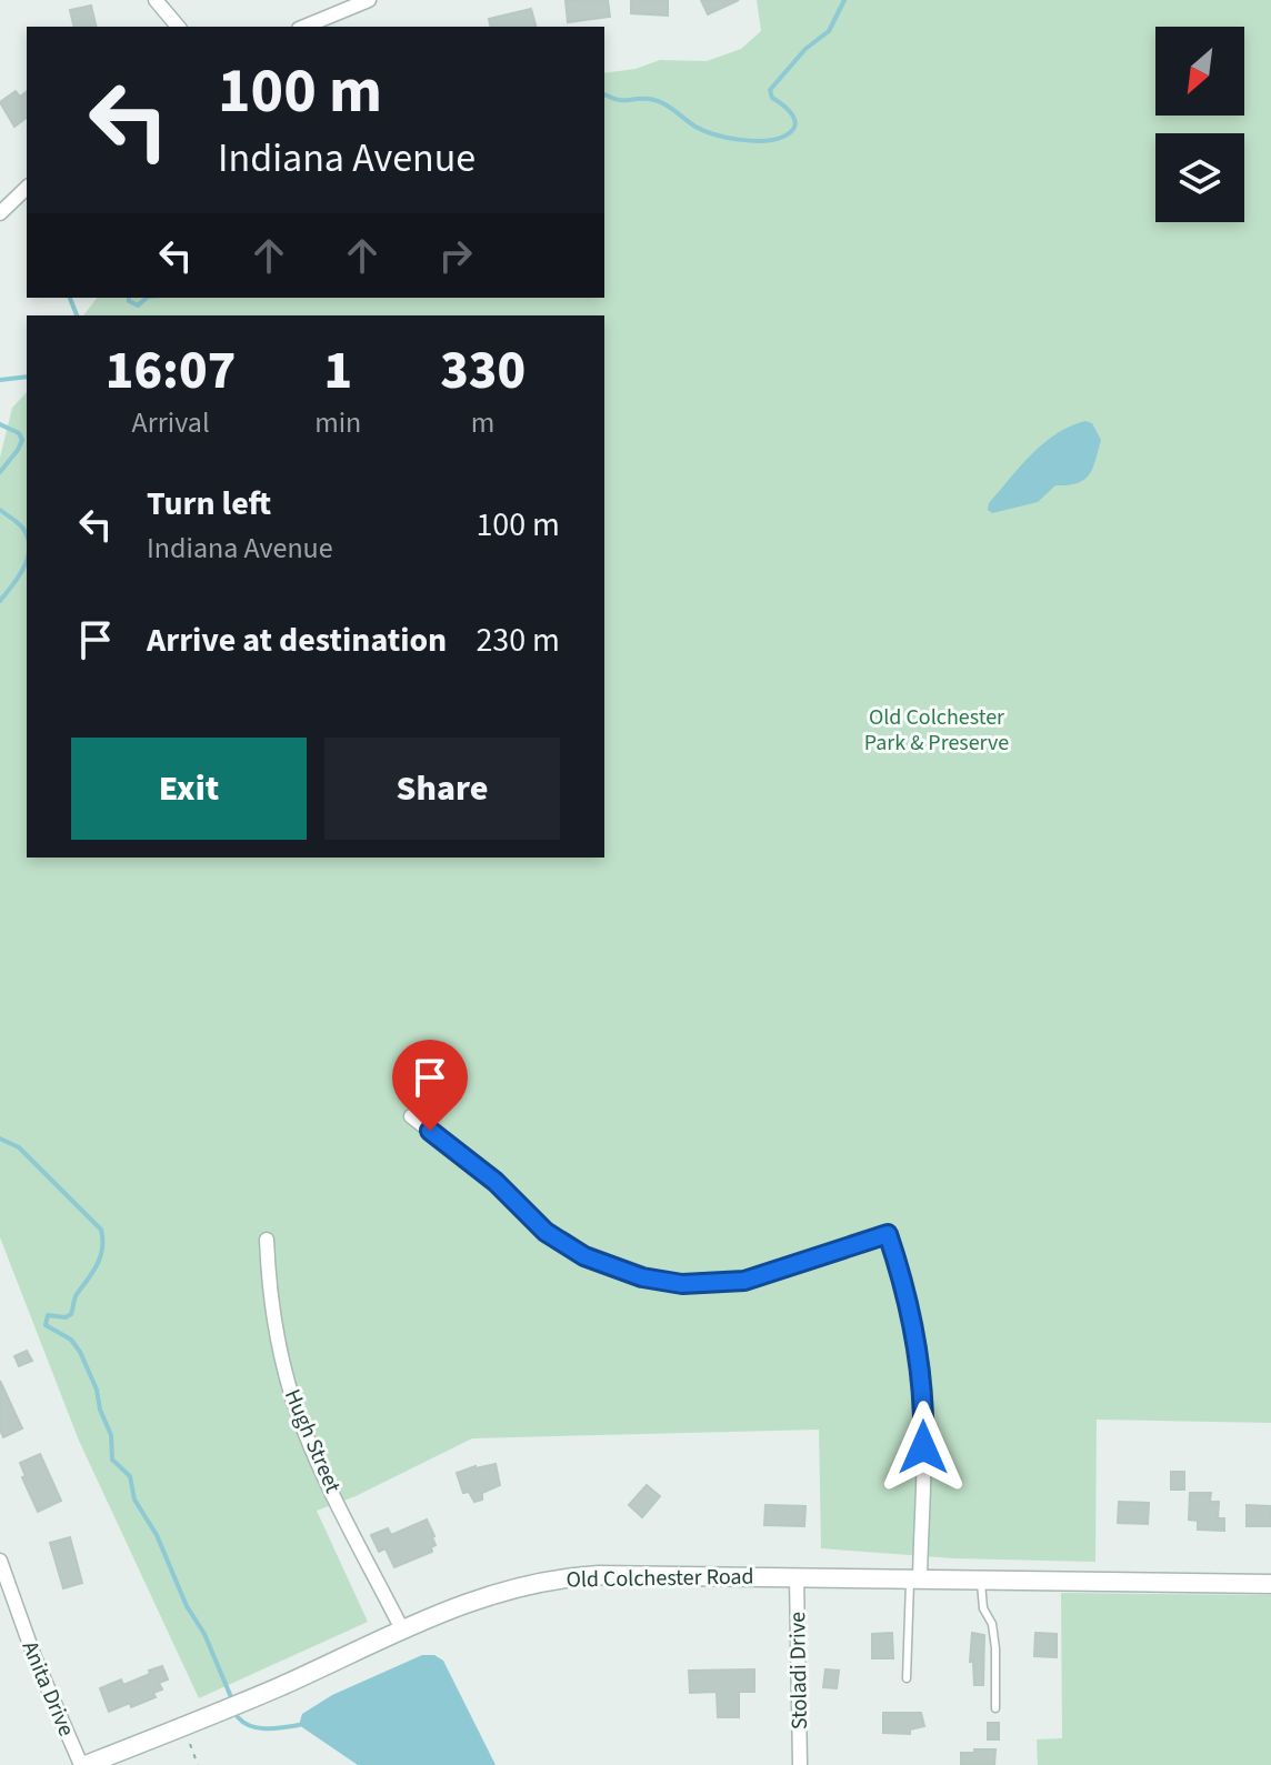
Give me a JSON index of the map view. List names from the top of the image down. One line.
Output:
{"streets":{"street":["Hugh Street","Old Colchester Road","Stoladi Drive","Anita Drive"]},"crossings":[["Hugh Street","Old Colchester Road"],["Old Colchester Road","Stoladi Drive"],["Old Colchester Road","Anita Drive"]],"parks":["Old Colchester Park & Preserve"],"north":"bottom left","page":{"turn":["100 m","Indiana Avenue"],"eta":["16:07","Arrival","1","min","330","m"],"list":[{"name":"Turn left","note":"Indiana Avenue","value":"100 m"},{"name":"Arrive at destination","value":"230 m"}],"buttons":["Exit","Share"]}}
